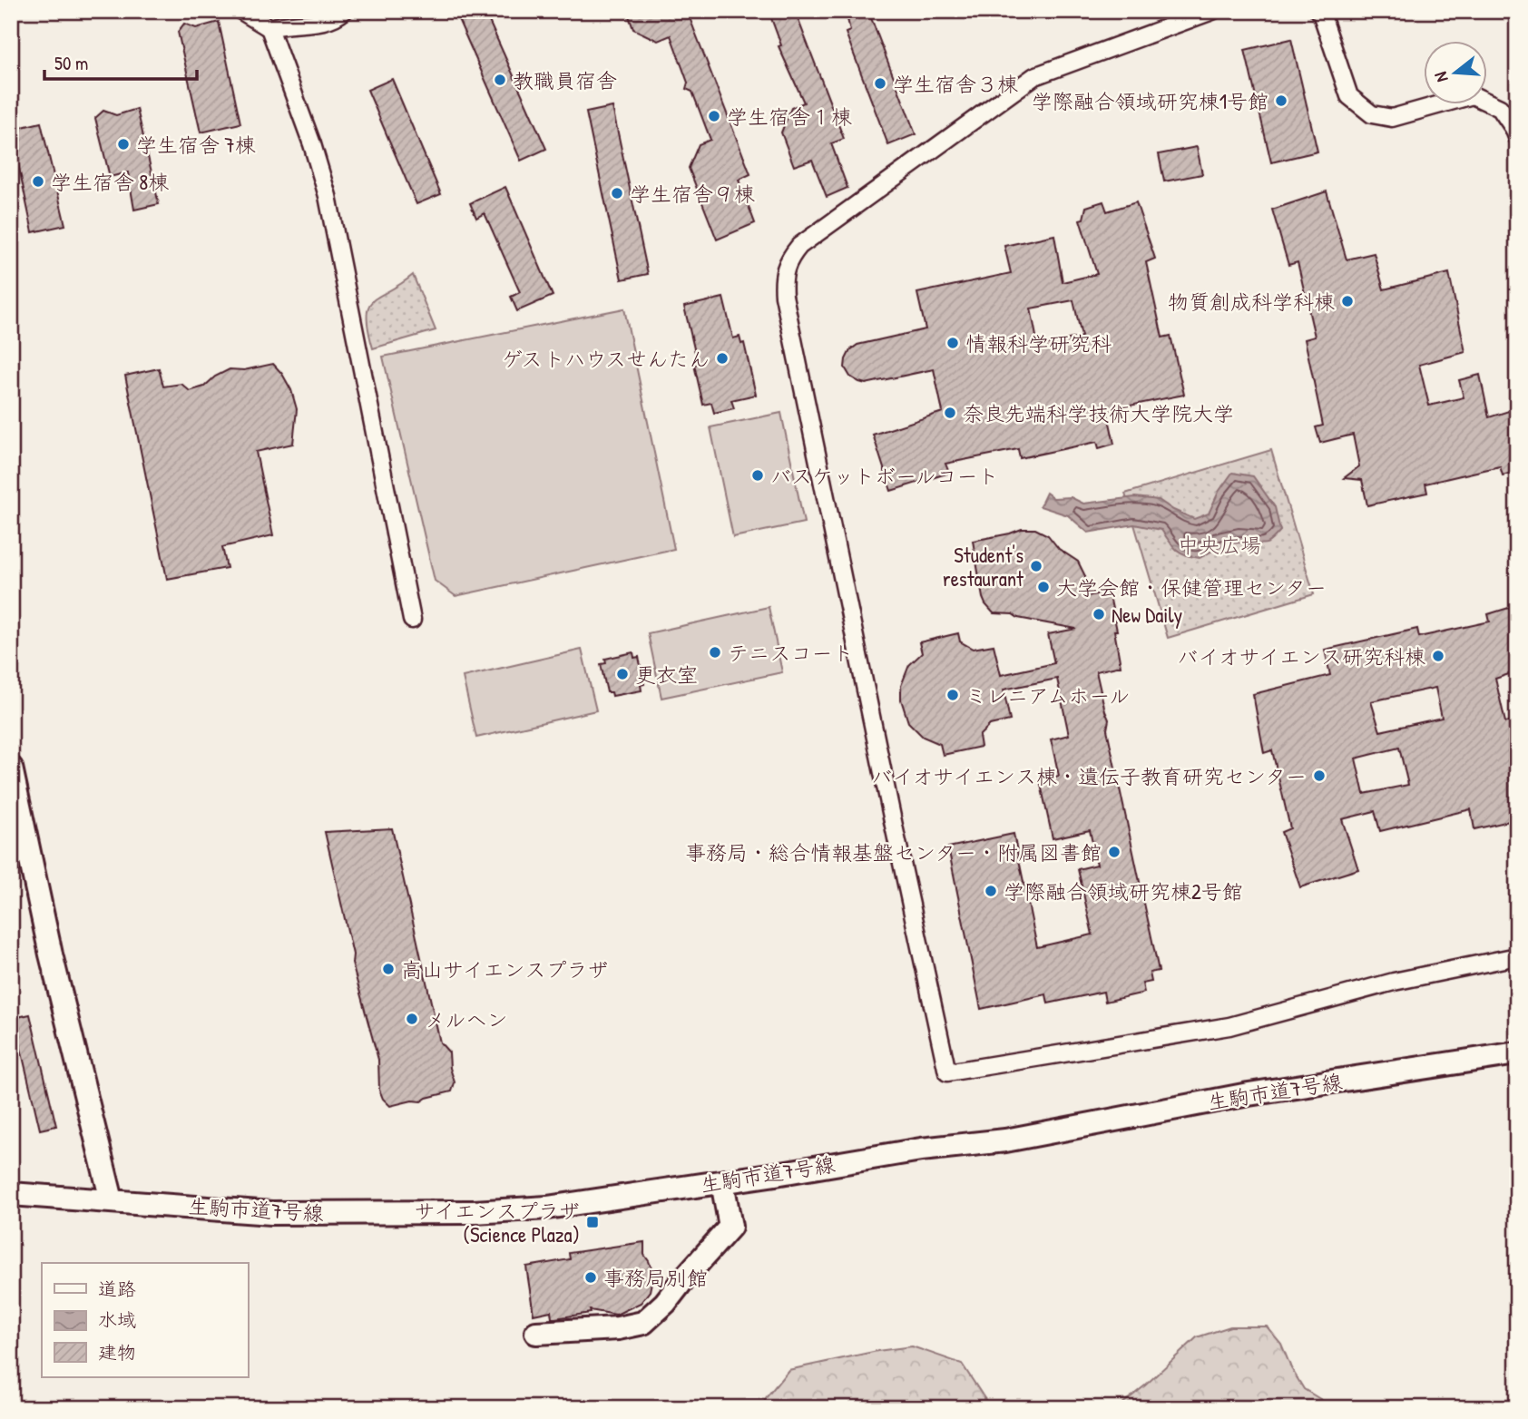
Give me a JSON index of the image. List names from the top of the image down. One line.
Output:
{"streets":{"street":["生駒市道7号線"]},"parks":["中央広場"],"places":{"other":["教職員宿舎","学生宿舎３棟","学際融合領域研究棟1号館","学生宿舎１棟","学生宿舎 7棟","学生宿舎 8棟","学生宿舎９棟","物質創成科学科棟","情報科学研究科","ゲストハウスせんたん","奈良先端科学技術大学院大学","バスケットボールコート","Student's restaurant","大学会館・保健管理センター","New Daily","テニスコート","バイオサイエンス研究科棟","更衣室","ミレニアムホール","バイオサイエンス棟・遺伝子教育研究センター","事務局・総合情報基盤センター・附属図書館","学際融合領域研究棟2号館","高山サイエンスプラザ","メルヘン","事務局別館"],"transit":["サイエンスプラザ (Science Plaza)"]},"legend":["道路","水域","建物"],"scale_bar":"50 m","north":"left"}
